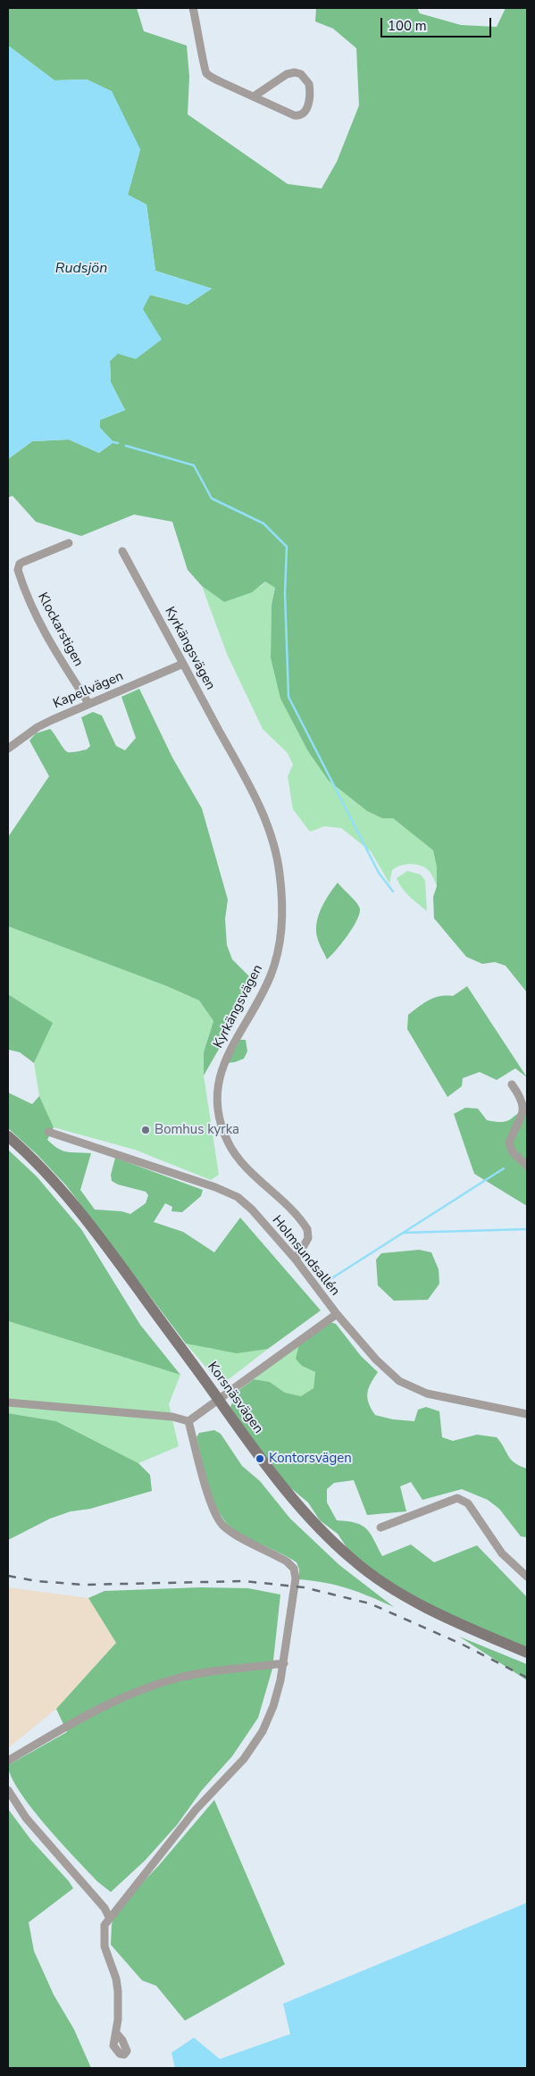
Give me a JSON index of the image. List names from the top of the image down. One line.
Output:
{"streets":{"street":["Klockarstigen","Kyrkängsvägen","Kapellvägen","Holmsundsallén","Korsnäsvägen"]},"crossings":[["Klockarstigen","Kapellvägen"],["Kyrkängsvägen","Kapellvägen"],["Kyrkängsvägen","Holmsundsallén"]],"water":["Rudsjön"],"places":["Bomhus kyrka","Kontorsvägen"],"scale_bar":"100 m"}
